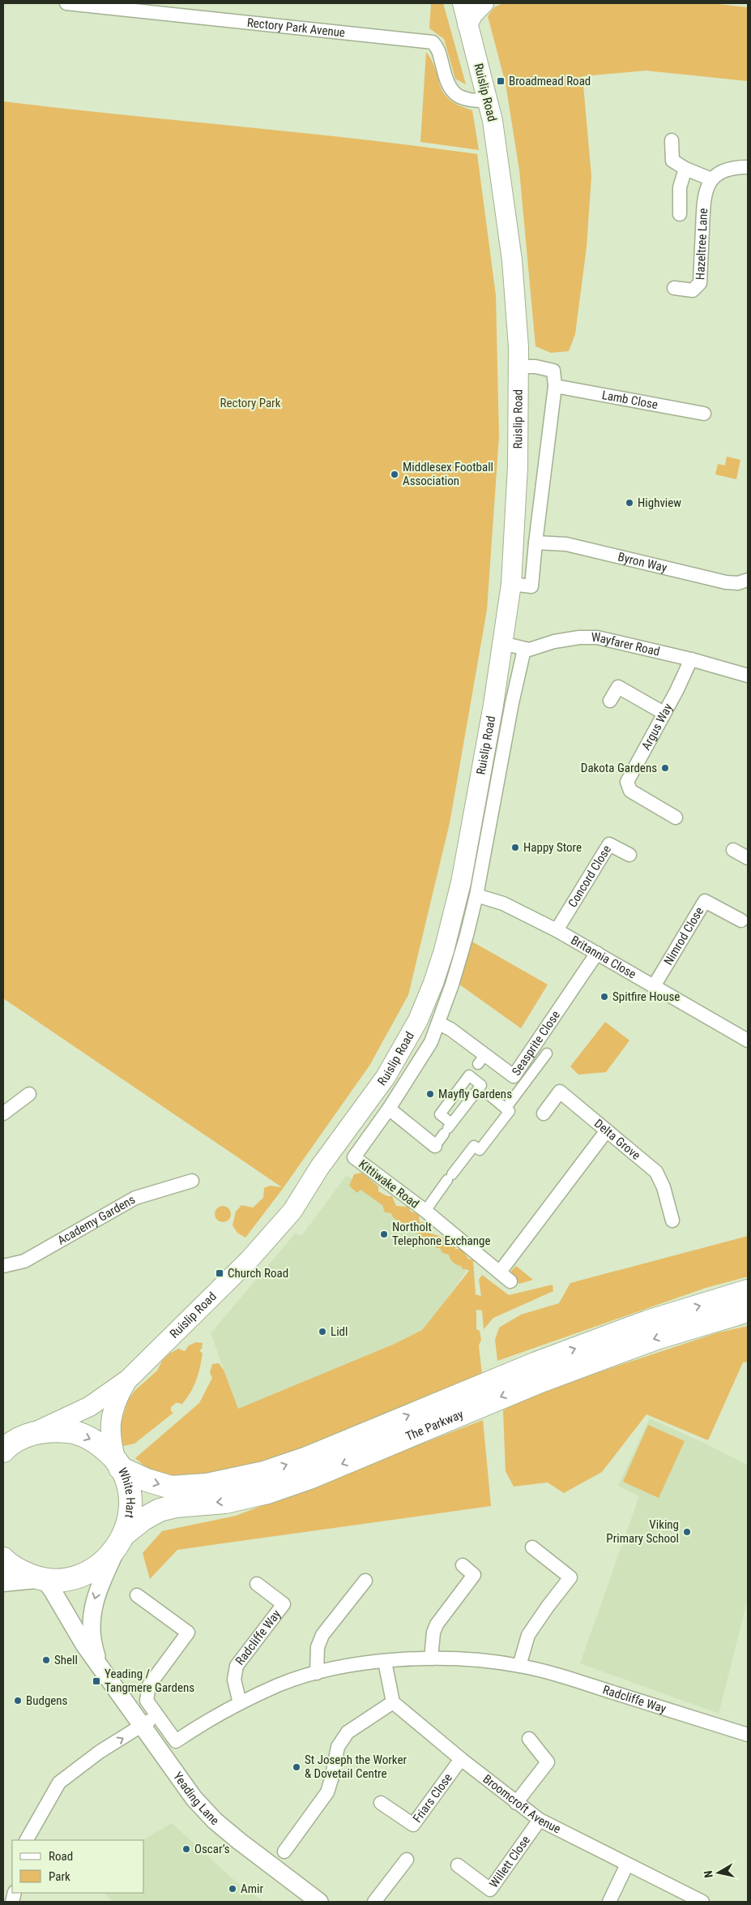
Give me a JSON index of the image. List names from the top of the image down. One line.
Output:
{"streets":{"highway":["The Parkway","White Hart"],"main road":["Ruislip Road"],"street":["Rectory Park Avenue","Hazeltree Lane","Lamb Close","Byron Way","Wayfarer Road","Argus Way","Concord Close","Nimrod Close","Britannia Close","Seasprite Close","Delta Grove","Kittiwake Road","Academy Gardens","Radcliffe Way","Friars Close","Yeading Lane","Broomcroft Avenue","Willett Close"]},"crossings":[["Rectory Park Avenue","Ruislip Road"],["Ruislip Road","Wayfarer Road"],["Ruislip Road","The Parkway"],["Ruislip Road","White Hart"],["Wayfarer Road","Argus Way"],["Concord Close","Britannia Close"],["Nimrod Close","Britannia Close"],["Britannia Close","Seasprite Close"],["The Parkway","White Hart"],["The Parkway","Yeading Lane"],["White Hart","Yeading Lane"],["Friars Close","Broomcroft Avenue"],["Broomcroft Avenue","Willett Close"]],"parks":["Rectory Park"],"places":{"transit":["Broadmead Road","Church Road","Yeading / Tangmere Gardens"],"other":["Middlesex Football Association","Highview","Dakota Gardens","Happy Store","Spitfire House","Mayfly Gardens","Northolt Telephone Exchange","Lidl","Viking Primary School","Shell","Budgens","St Joseph the Worker & Dovetail Centre","Oscar’s","Amir"]},"legend":["Road","Park"],"north":"left"}
